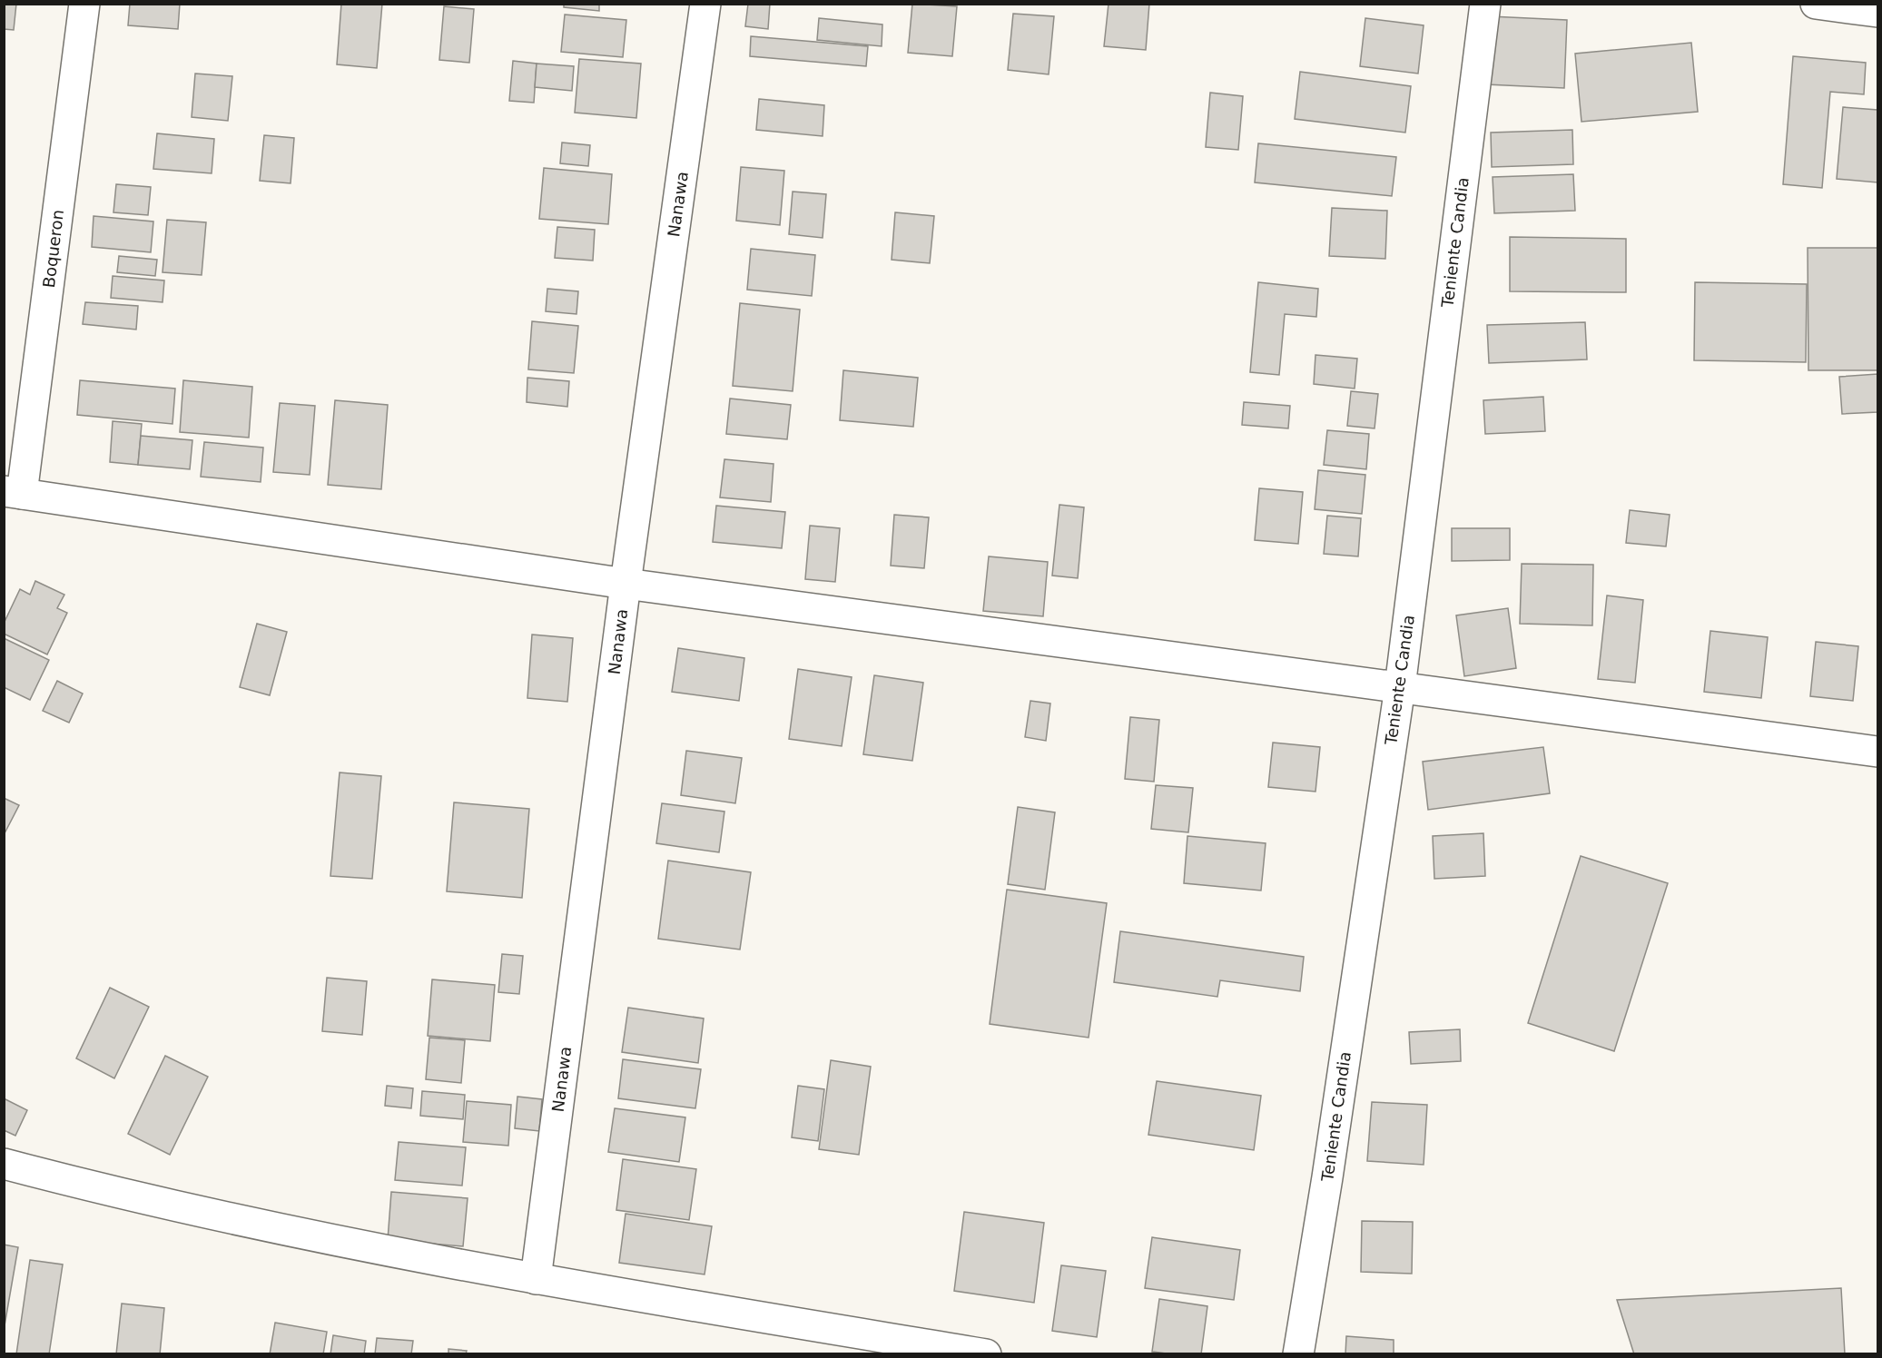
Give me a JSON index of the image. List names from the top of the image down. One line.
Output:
{"streets":{"street":["Nanawa","Teniente Candia","Boqueron"]}}
